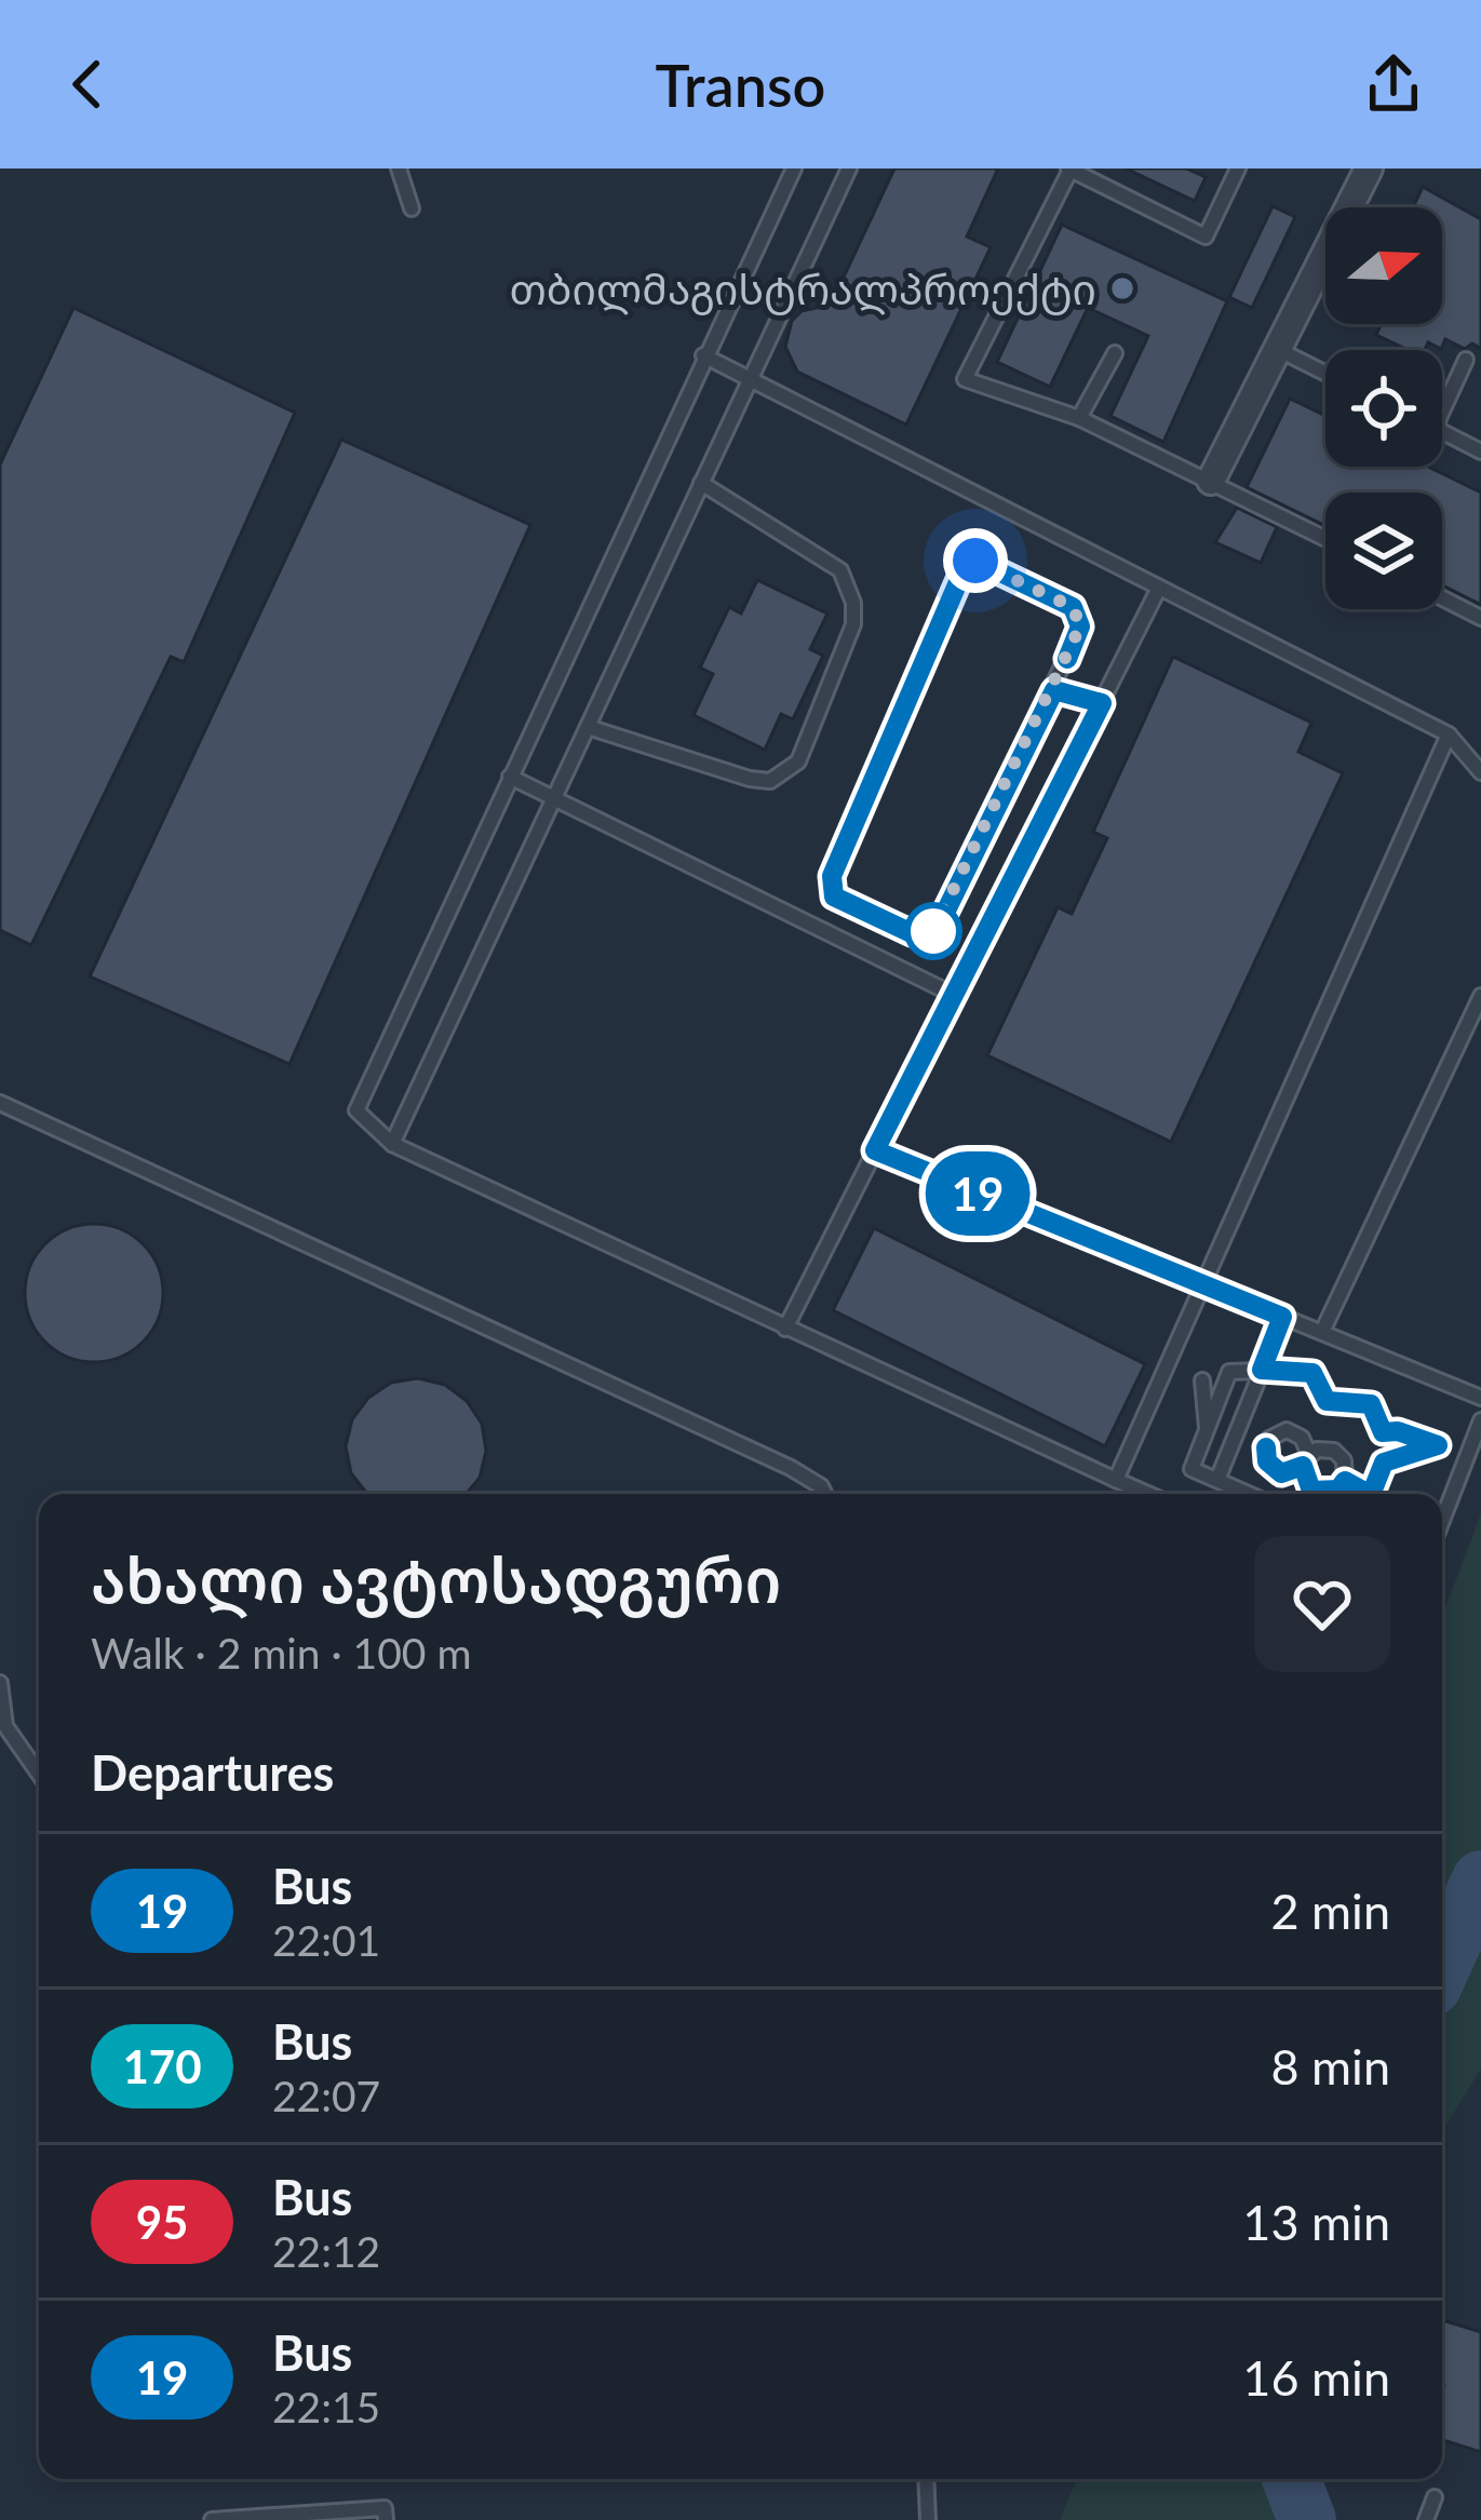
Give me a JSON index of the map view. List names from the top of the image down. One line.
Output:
{"places":["თბილმაგისტრალპროექტი"],"lines":["bus line 19"],"north":"right","page":{"header":"Transo","on_map":"19","heading":[["ახალი ავტოსადგური","Walk · 2 min · 100 m"],"Departures"],"list":[{"mark":"19","name":"Bus","note":"22:01","value":"2 min"},{"mark":"170","name":"Bus","note":"22:07","value":"8 min"},{"mark":"95","name":"Bus","note":"22:12","value":"13 min"},{"mark":"19","name":"Bus","note":"22:15","value":"16 min"}]}}
